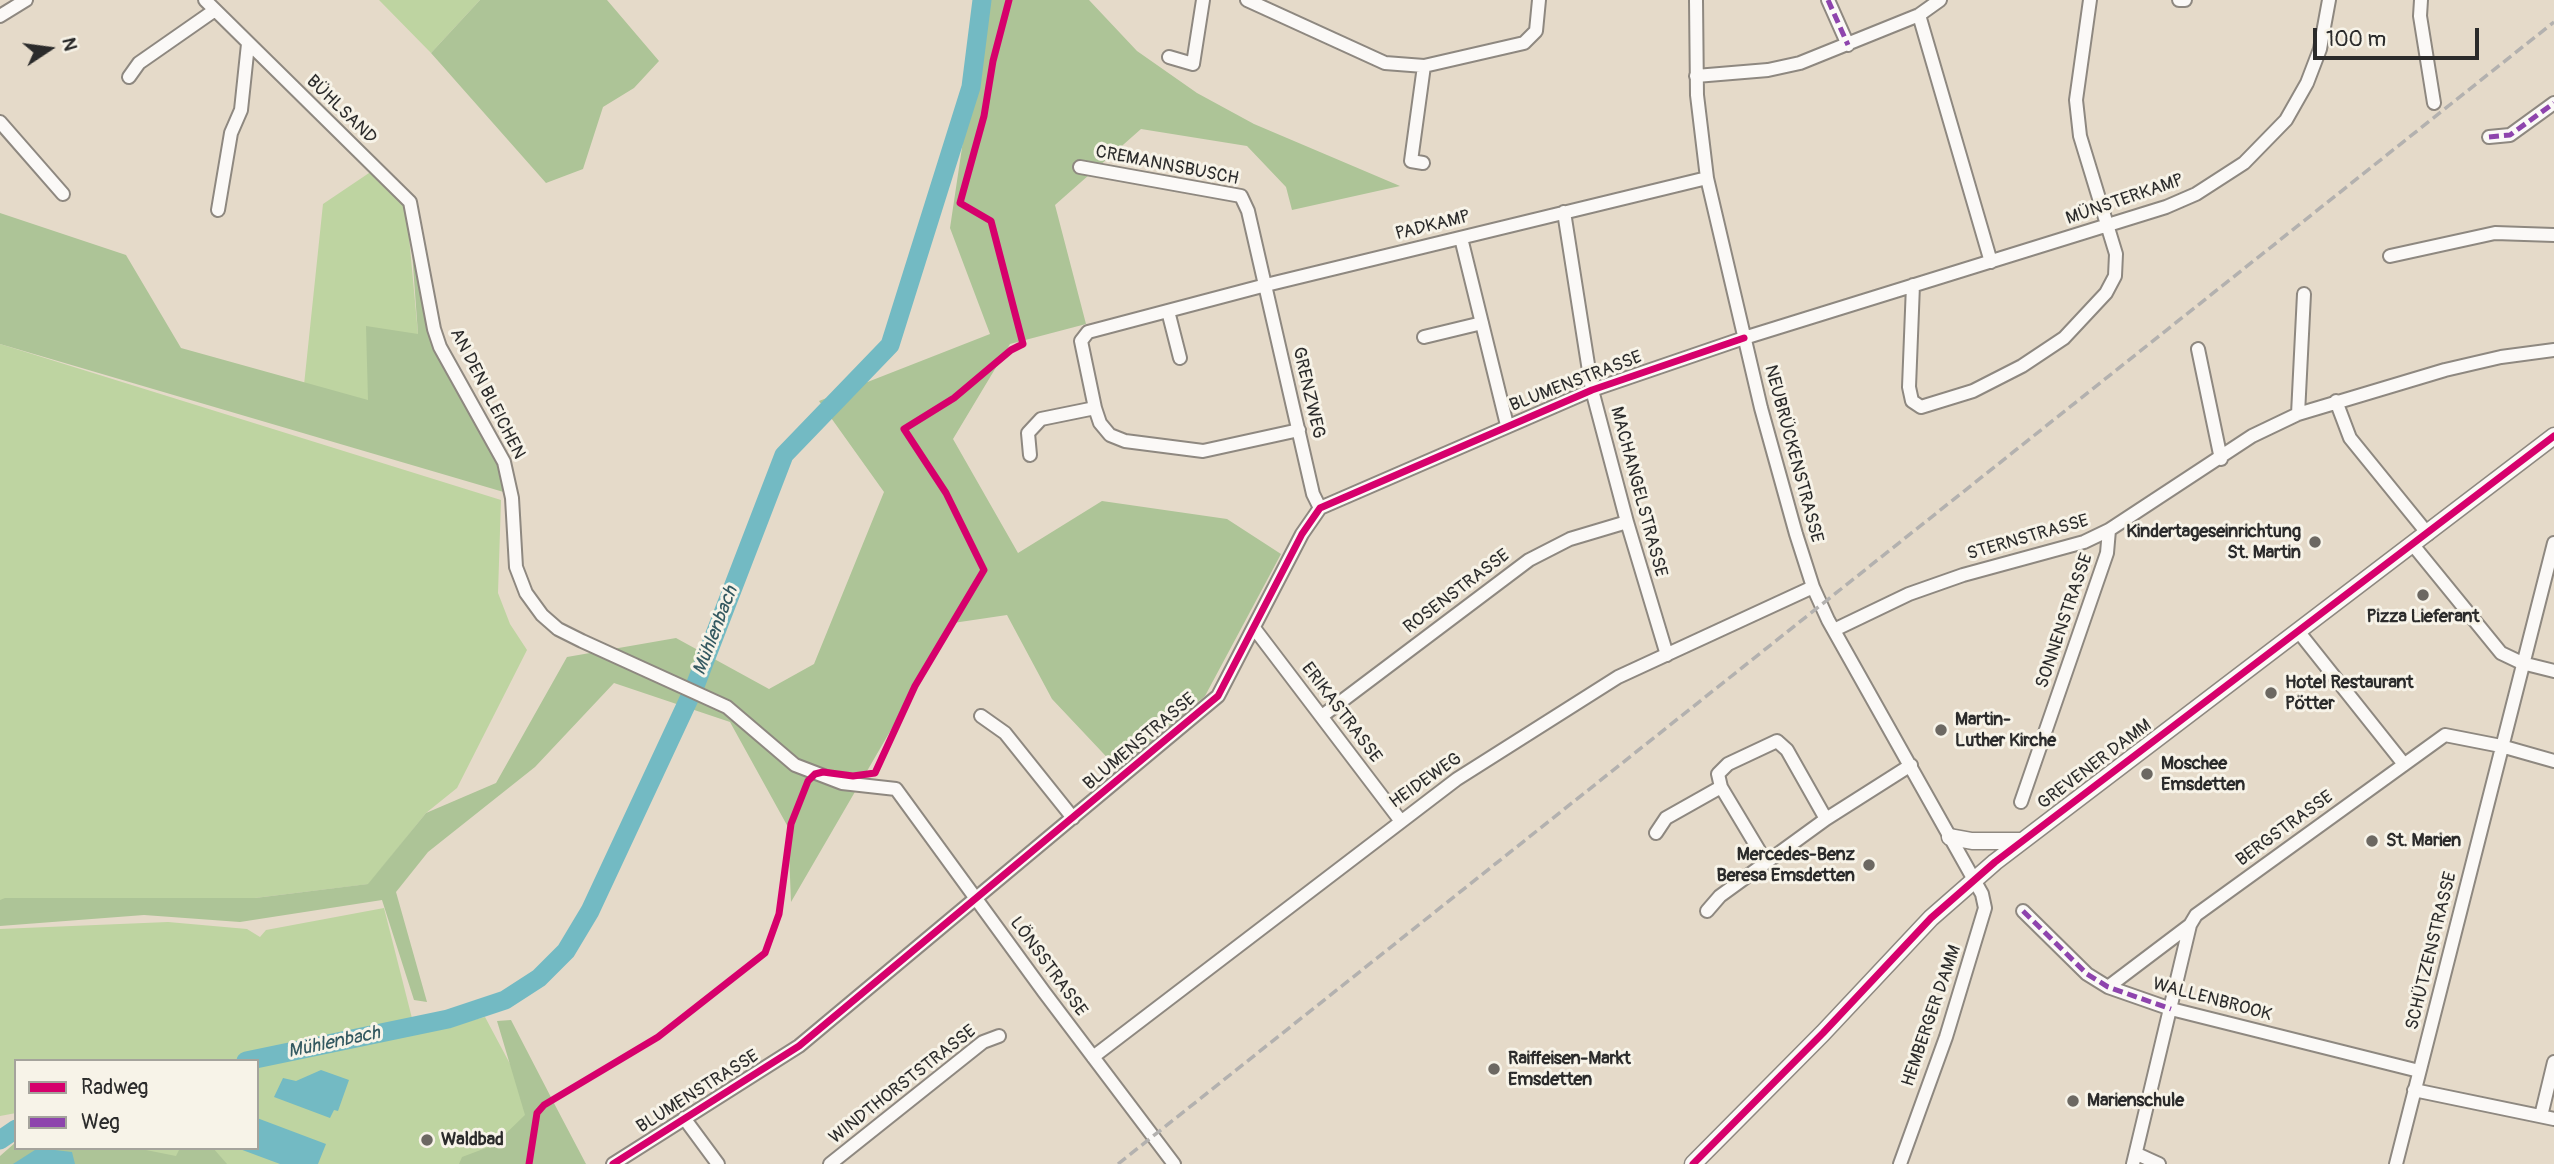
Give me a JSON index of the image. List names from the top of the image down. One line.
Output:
{"streets":{"main road":["GREVENER DAMM"],"street":["BÜHLSAND","CREMANNSBUSCH","MÜNSTERKAMP","PADKAMP","BLUMENSTRASSE","GRENZWEG","AN DEN BLEICHEN","NEUBRÜCKENSTRASSE","MACHANGELSTRASSE","STERNSTRASSE","ROSENSTRASSE","SONNENSTRASSE","ERIKASTRASSE","HEIDEWEG","BERGSTRASSE","SCHÜTZENSTRASSE","LÖNSSTRASSE","WALLENBROOK","HEMBERGER DAMM","WINDTHORSTSTRASSE"]},"crossings":[["BÜHLSAND","AN DEN BLEICHEN"],["CREMANNSBUSCH","PADKAMP"],["CREMANNSBUSCH","GRENZWEG"],["MÜNSTERKAMP","BLUMENSTRASSE"],["PADKAMP","GRENZWEG"],["PADKAMP","NEUBRÜCKENSTRASSE"],["PADKAMP","MACHANGELSTRASSE"],["BLUMENSTRASSE","GRENZWEG"],["BLUMENSTRASSE","NEUBRÜCKENSTRASSE"],["BLUMENSTRASSE","MACHANGELSTRASSE"],["BLUMENSTRASSE","ERIKASTRASSE"],["BLUMENSTRASSE","LÖNSSTRASSE"],["AN DEN BLEICHEN","LÖNSSTRASSE"],["NEUBRÜCKENSTRASSE","STERNSTRASSE"],["NEUBRÜCKENSTRASSE","GREVENER DAMM"],["NEUBRÜCKENSTRASSE","HEIDEWEG"],["NEUBRÜCKENSTRASSE","HEMBERGER DAMM"],["MACHANGELSTRASSE","ROSENSTRASSE"],["MACHANGELSTRASSE","HEIDEWEG"],["STERNSTRASSE","SONNENSTRASSE"],["ROSENSTRASSE","ERIKASTRASSE"],["ERIKASTRASSE","HEIDEWEG"],["GREVENER DAMM","HEMBERGER DAMM"],["HEIDEWEG","LÖNSSTRASSE"],["BERGSTRASSE","SCHÜTZENSTRASSE"],["BERGSTRASSE","WALLENBROOK"],["SCHÜTZENSTRASSE","WALLENBROOK"]],"water":["Mühlenbach"],"places":["Kindertageseinrichtung St. Martin","Pizza Lieferant","Hotel Restaurant Pötter","Martin- Luther Kirche","Moschee Emsdetten","St. Marien","Mercedes-Benz Beresa Emsdetten","Raiffeisen-Markt Emsdetten","Marienschule","Waldbad"],"legend":["Radweg","Weg"],"scale_bar":"100 m","north":"right"}
